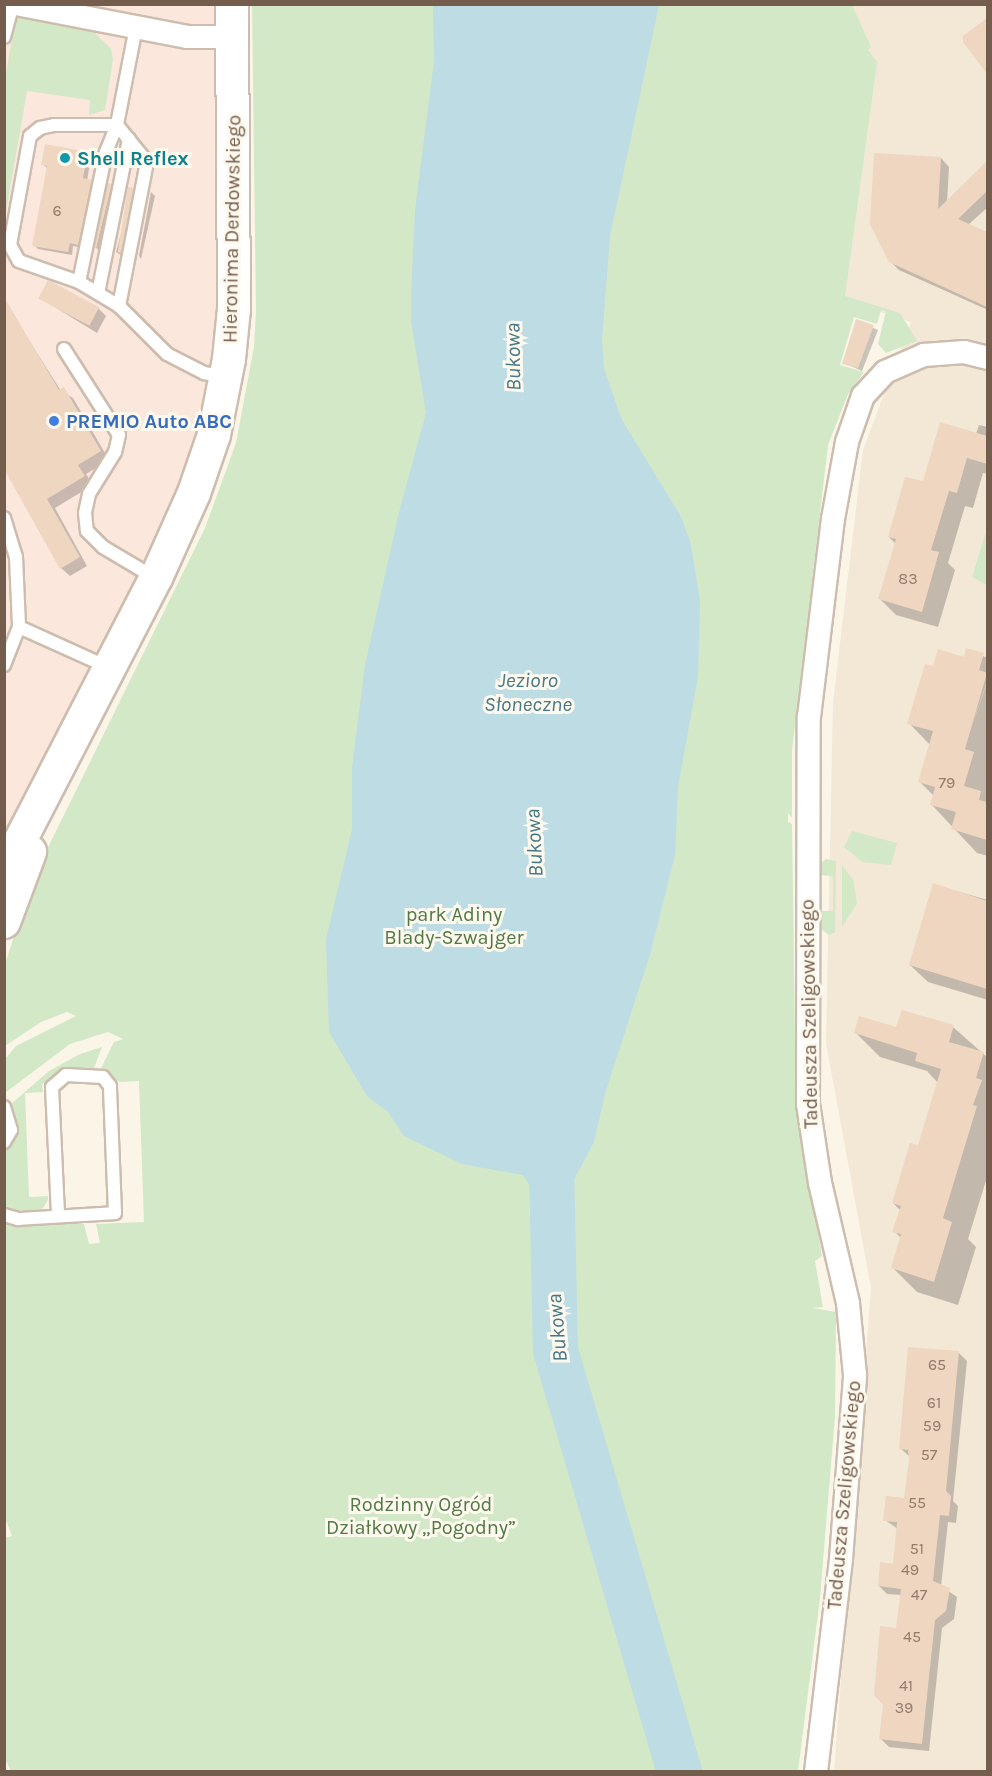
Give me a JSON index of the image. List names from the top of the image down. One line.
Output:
{"streets":{"main road":["Hieronima Derdowskiego"],"street":["Tadeusza Szeligowskiego"]},"water":["Bukowa","Jezioro Słoneczne"],"parks":["park Adiny Blady-Szwajger","Rodzinny Ogród Działkowy „Pogodny”"],"places":["Shell Reflex","PREMIO Auto ABC"],"house_numbers":["6","83","79","65","61","59","57","55","51","49","47","45","41","39"]}
